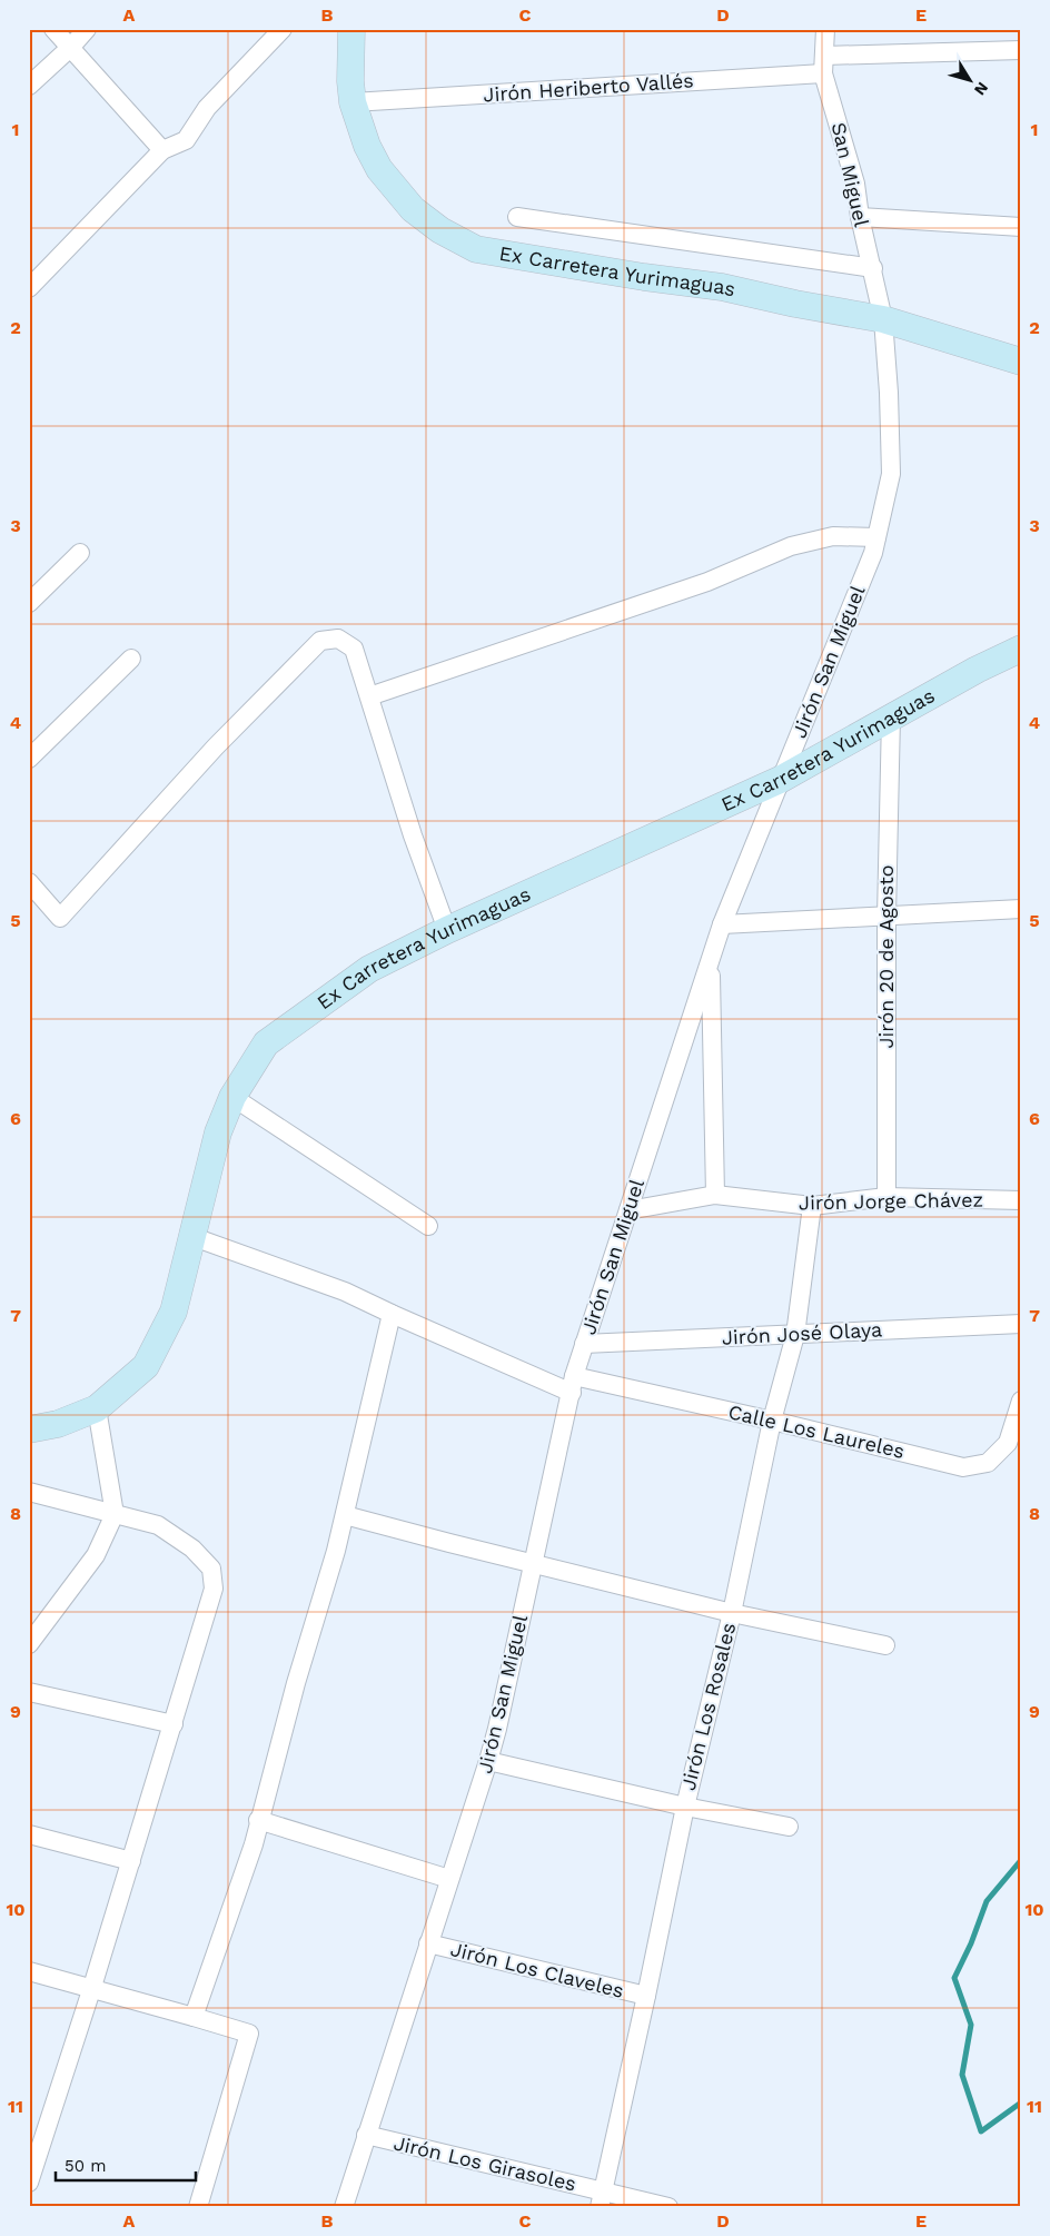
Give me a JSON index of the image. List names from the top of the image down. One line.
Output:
{"streets":{"street":["Jirón Heriberto Vallés","San Miguel","Ex Carretera Yurimaguas","Jirón San Miguel","Jirón 20 de Agosto","Jirón Jorge Chávez","Jirón José Olaya","Calle Los Laureles","Jirón Los Rosales","Jirón Los Claveles","Jirón Los Girasoles"]},"crossings":[["Jirón Heriberto Vallés","San Miguel"],["Jirón Heriberto Vallés","Ex Carretera Yurimaguas"],["San Miguel","Ex Carretera Yurimaguas"],["San Miguel","Jirón San Miguel"],["Ex Carretera Yurimaguas","Jirón San Miguel"],["Ex Carretera Yurimaguas","Jirón 20 de Agosto"],["Ex Carretera Yurimaguas","Calle Los Laureles"],["Jirón San Miguel","Jirón Jorge Chávez"],["Jirón San Miguel","Jirón José Olaya"],["Jirón San Miguel","Calle Los Laureles"],["Jirón San Miguel","Jirón Los Claveles"],["Jirón San Miguel","Jirón Los Girasoles"],["Jirón 20 de Agosto","Jirón Jorge Chávez"],["Jirón Jorge Chávez","Jirón Los Rosales"],["Jirón José Olaya","Jirón Los Rosales"],["Calle Los Laureles","Jirón Los Rosales"],["Jirón Los Rosales","Jirón Los Claveles"],["Jirón Los Rosales","Jirón Los Girasoles"]],"scale_bar":"50 m","north":"bottom right","grid":{"columns":["A","B","C","D","E"],"rows":["1","2","3","4","5","6","7","8","9","10","11"]}}
